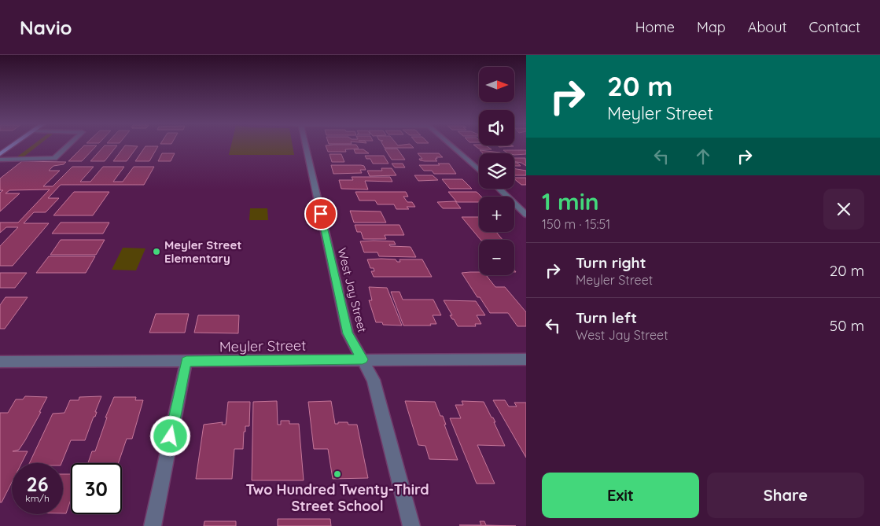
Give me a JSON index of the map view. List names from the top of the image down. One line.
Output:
{"streets":{"street":["West Jay Street","Meyler Street"]},"crossings":[["West Jay Street","Meyler Street"]],"places":["Meyler Street Elementary","Two Hundred Twenty-Third Street School"],"north":"right","page":{"header":"Navio","nav":["Home","Map","About","Contact"],"turn":["20 m","Meyler Street"],"map_buttons":["+","−"],"heading":["1 min","150 m · 15:51"],"list":[{"name":"Turn right","note":"Meyler Street","value":"20 m"},{"name":"Turn left","note":"West Jay Street","value":"50 m"}],"speed":"26 km/h","limit":"30","buttons":["Exit","Share"]}}
